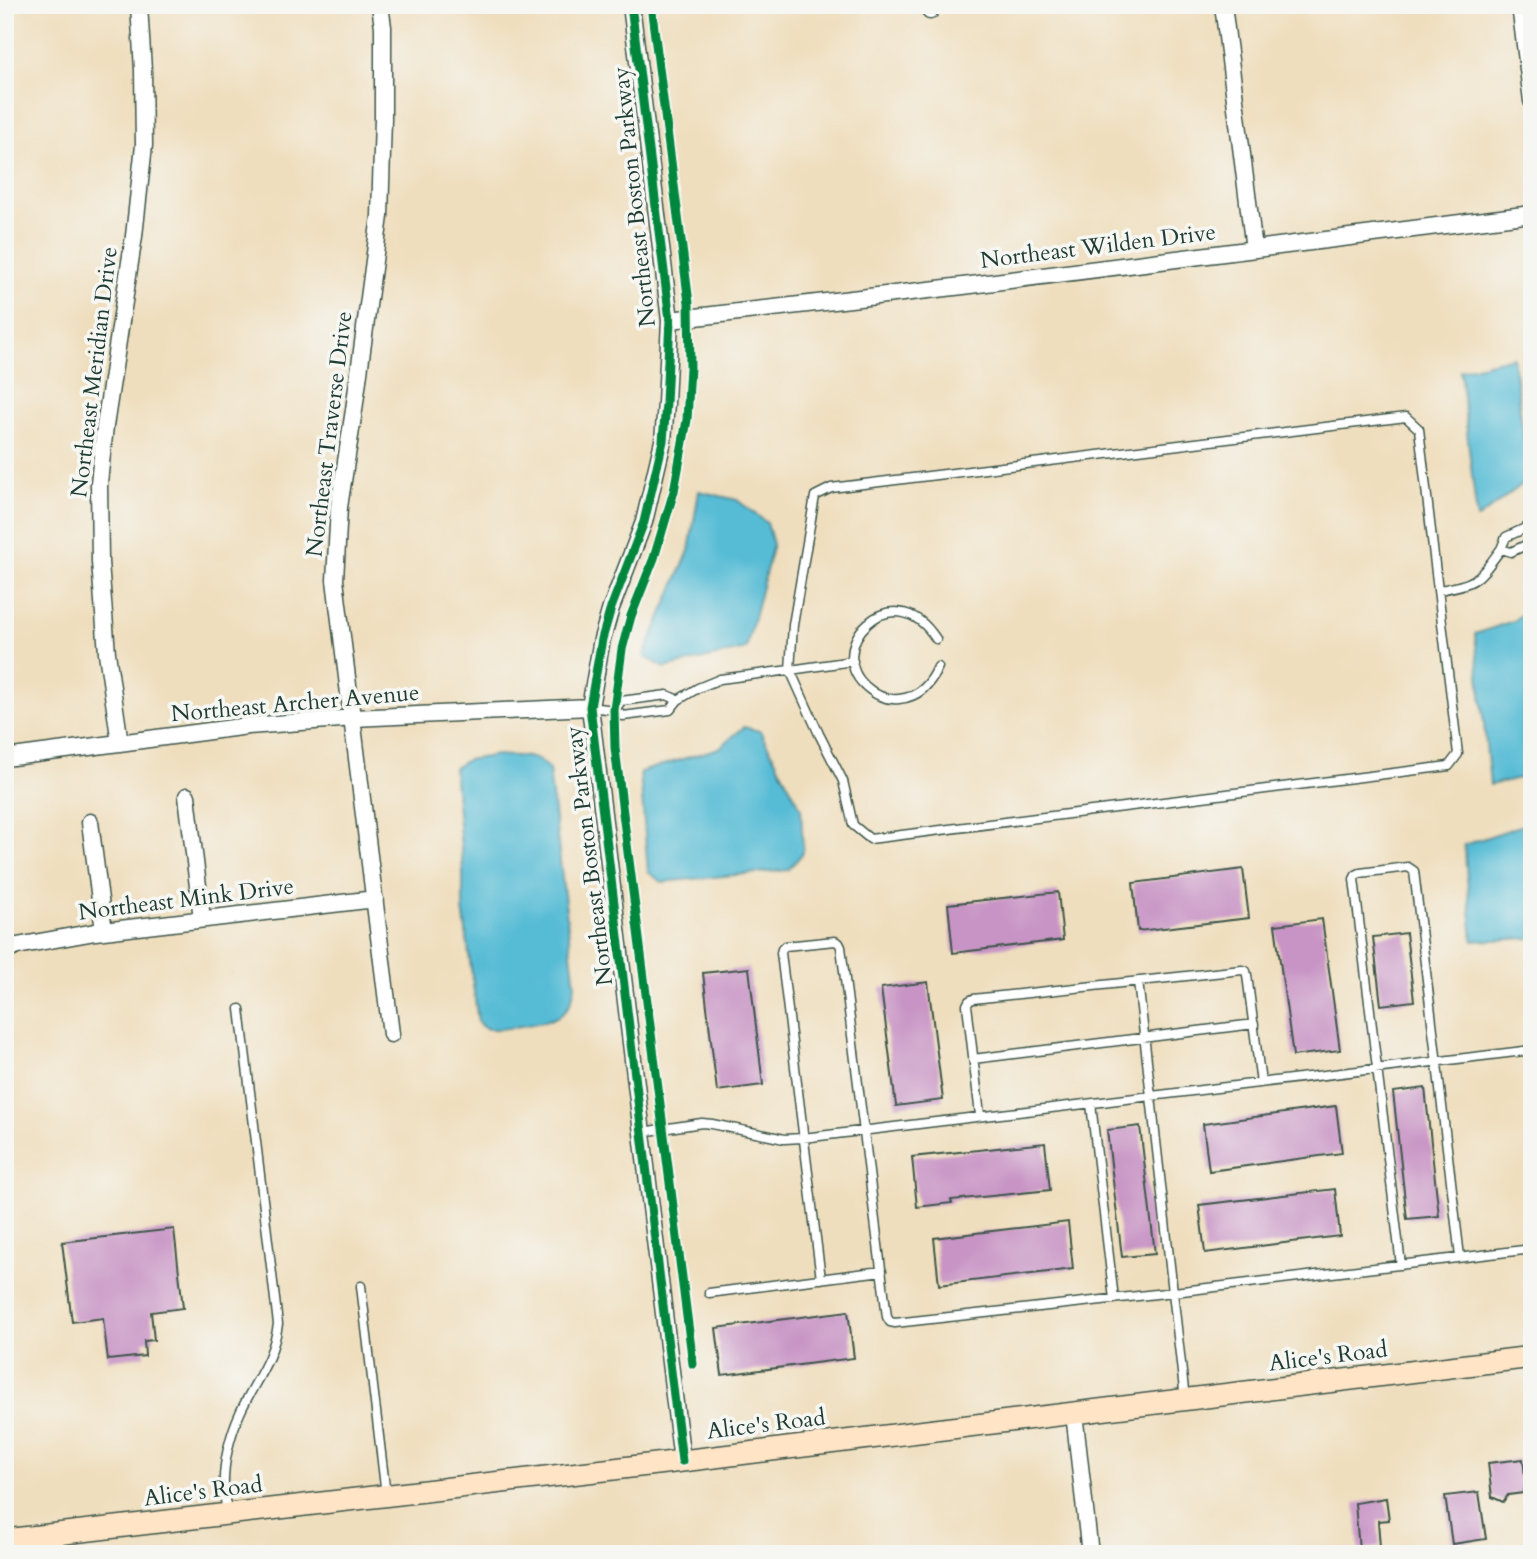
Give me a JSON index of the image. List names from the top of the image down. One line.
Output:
{"streets":{"main road":["Alice's Road"],"street":["Northeast Boston Parkway","Northeast Wilden Drive","Northeast Meridian Drive","Northeast Traverse Drive","Northeast Archer Avenue","Northeast Mink Drive"]},"crossings":[["Northeast Boston Parkway","Northeast Wilden Drive"],["Northeast Boston Parkway","Northeast Archer Avenue"],["Northeast Boston Parkway","Alice's Road"],["Northeast Meridian Drive","Northeast Archer Avenue"],["Northeast Traverse Drive","Northeast Archer Avenue"],["Northeast Traverse Drive","Northeast Mink Drive"]]}
